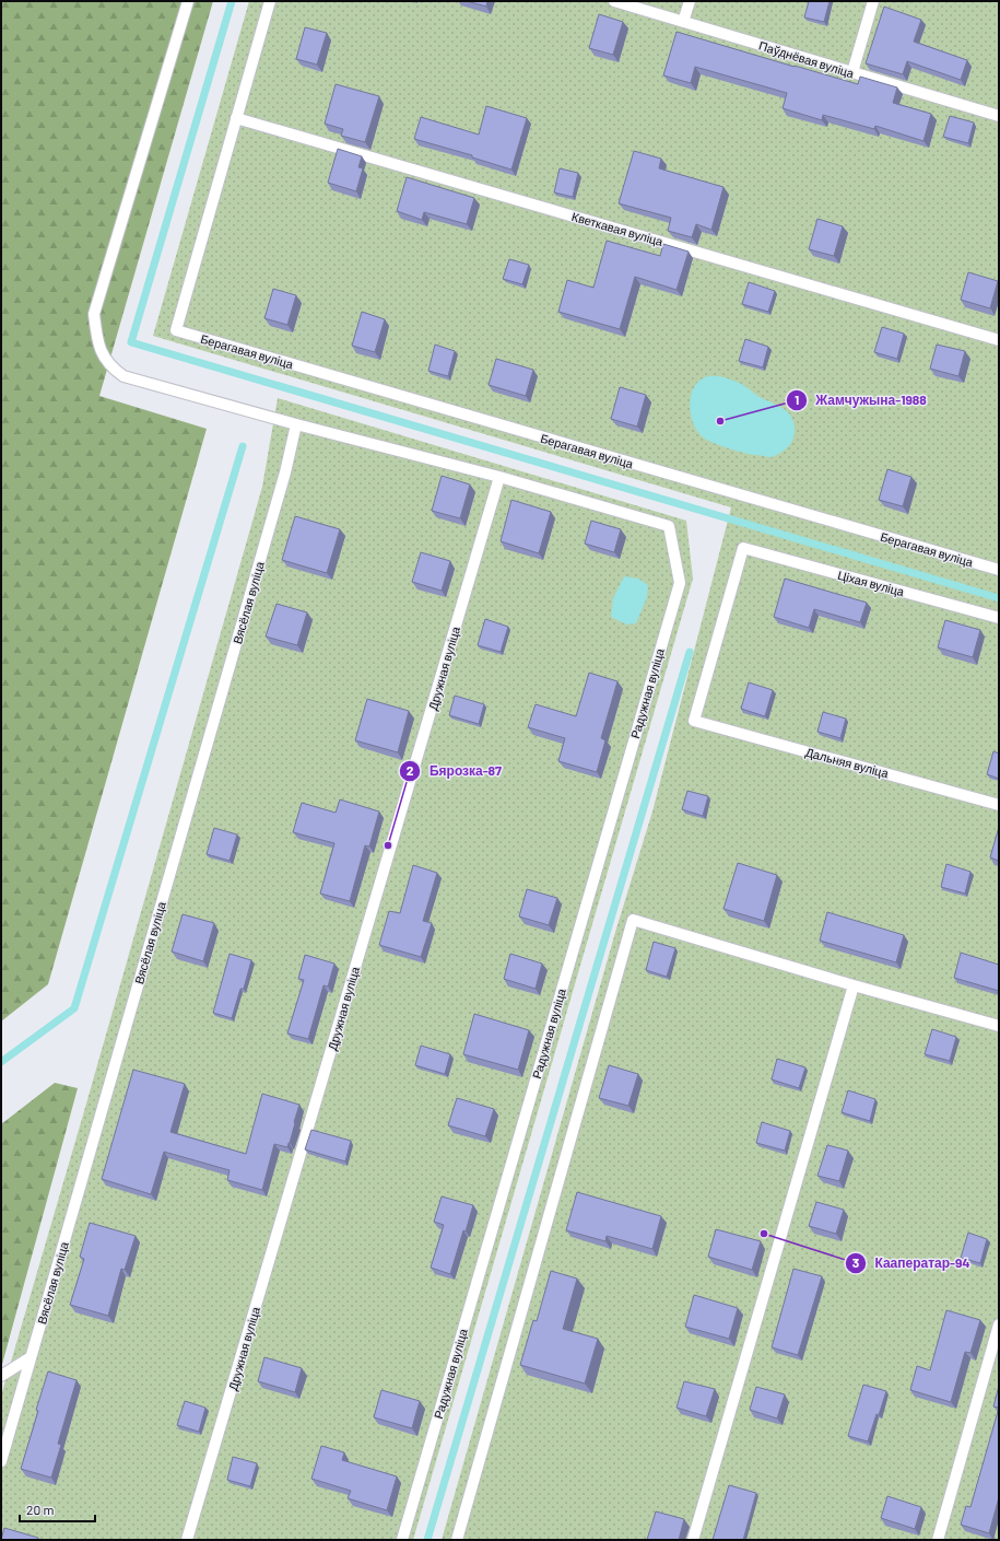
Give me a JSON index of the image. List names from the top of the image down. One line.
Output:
{"streets":{"lane":["Паўднёвая вуліца","Кветкавая вуліца","Берагавая вуліца","Ціхая вуліца","Вясёлая вуліца","Дружная вуліца","Радужная вуліца","Дальняя вуліца"]},"crossings":[["Кветкавая вуліца","Берагавая вуліца"],["Ціхая вуліца","Дальняя вуліца"],["Дружная вуліца","Радужная вуліца"]],"places":["Жамчужына-1988","Бярозка-87","Кааператар-94"],"scale_bar":"20 m"}
